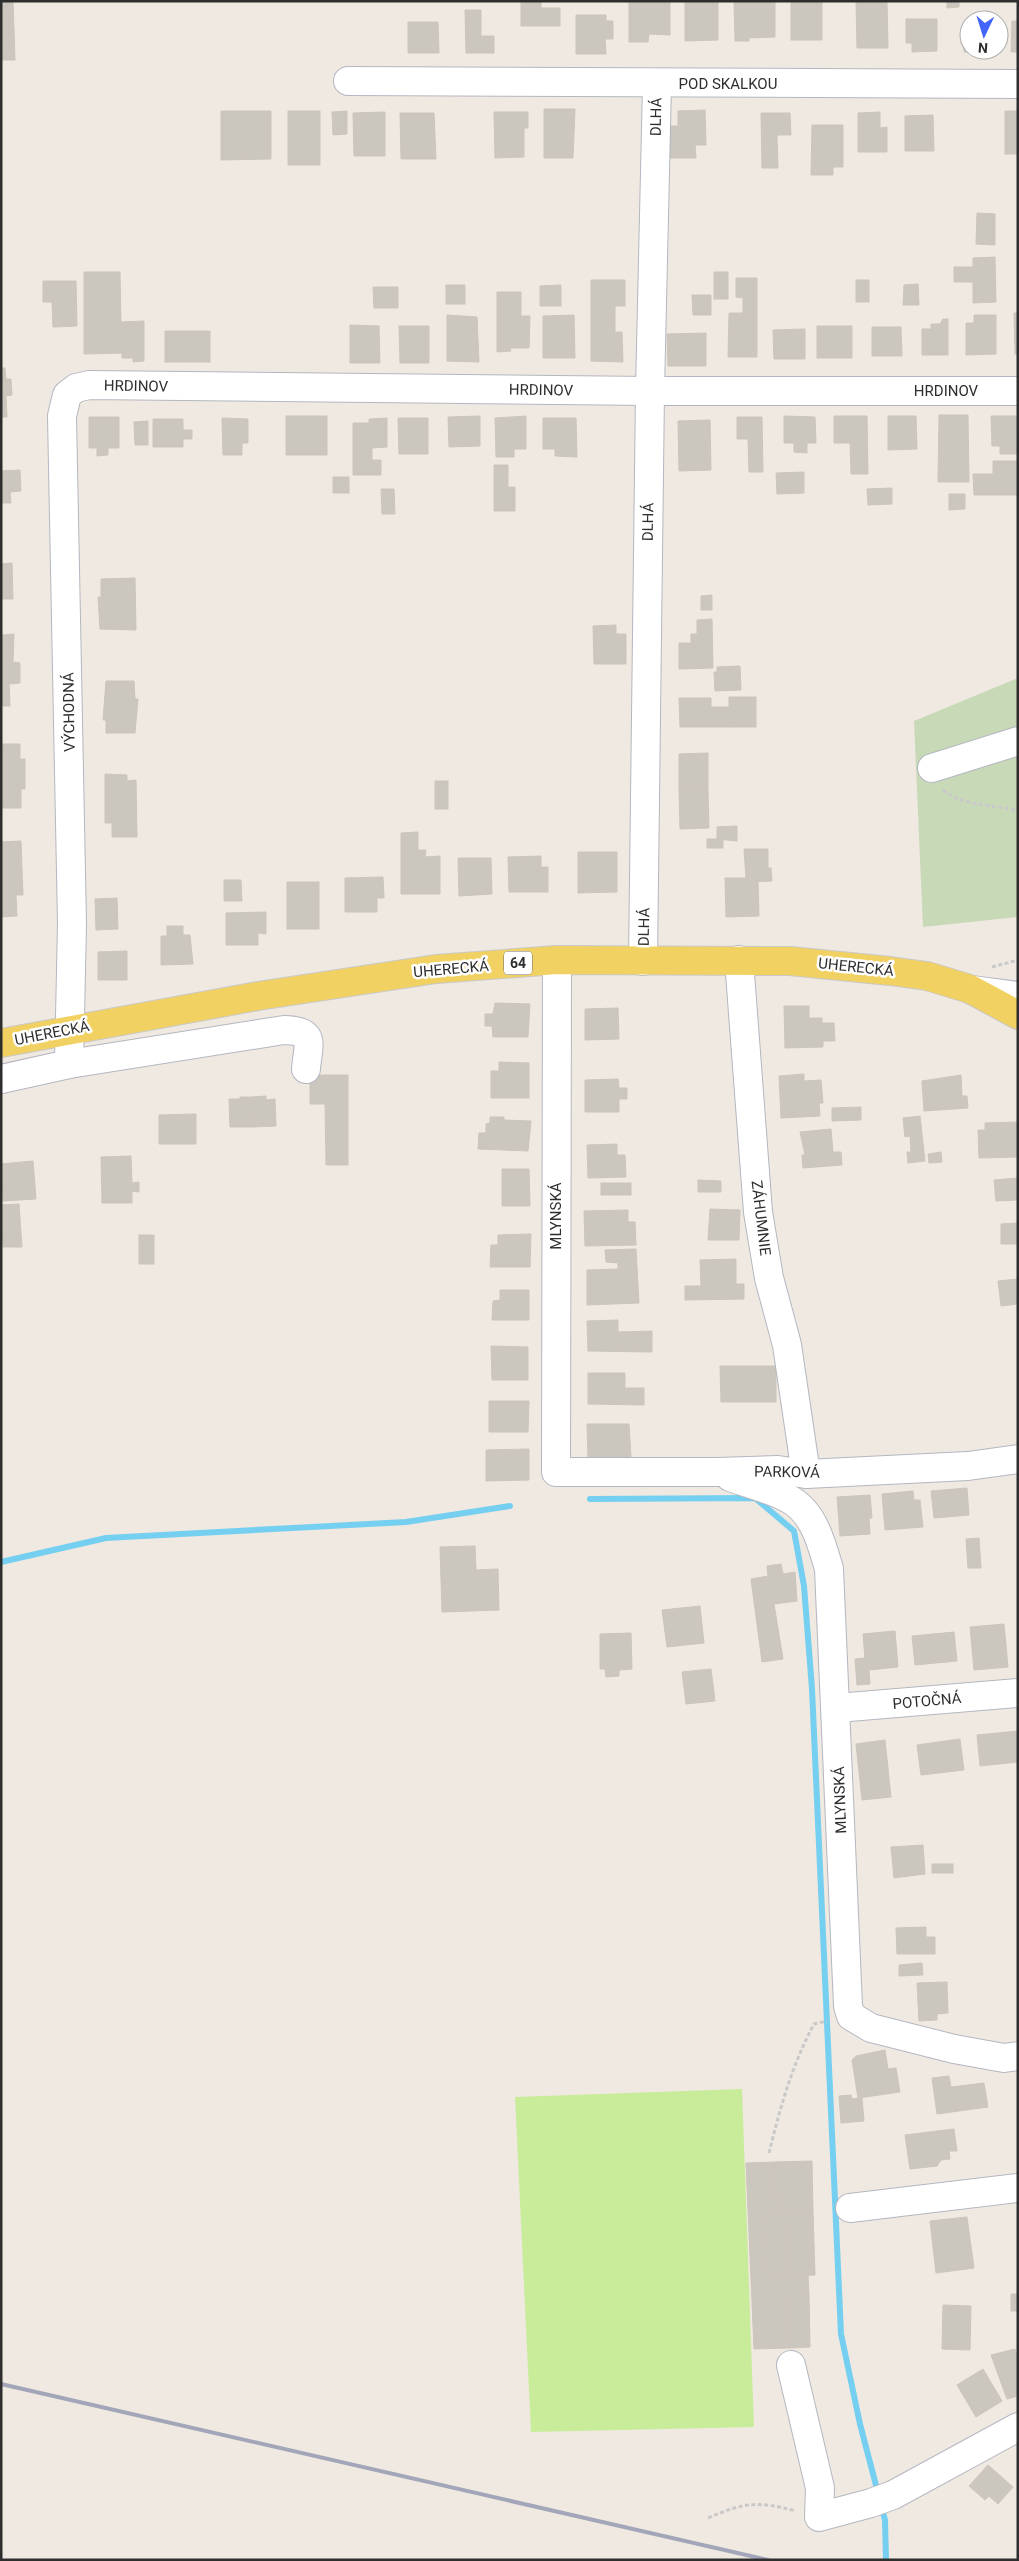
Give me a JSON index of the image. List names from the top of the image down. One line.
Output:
{"streets":{"main road":["64","UHERECKÁ"],"street":["POD SKALKOU","DLHÁ","HRDINOV","VÝCHODNÁ","MLYNSKÁ","ZÁHUMNIE","PARKOVÁ","POTOČNÁ"]},"crossings":[["POD SKALKOU","DLHÁ"],["DLHÁ","HRDINOV"],["DLHÁ","UHERECKÁ"],["HRDINOV","VÝCHODNÁ"],["VÝCHODNÁ","UHERECKÁ"],["UHERECKÁ","MLYNSKÁ"],["UHERECKÁ","ZÁHUMNIE"],["MLYNSKÁ","PARKOVÁ"],["MLYNSKÁ","POTOČNÁ"],["ZÁHUMNIE","PARKOVÁ"]],"north":"bottom"}
